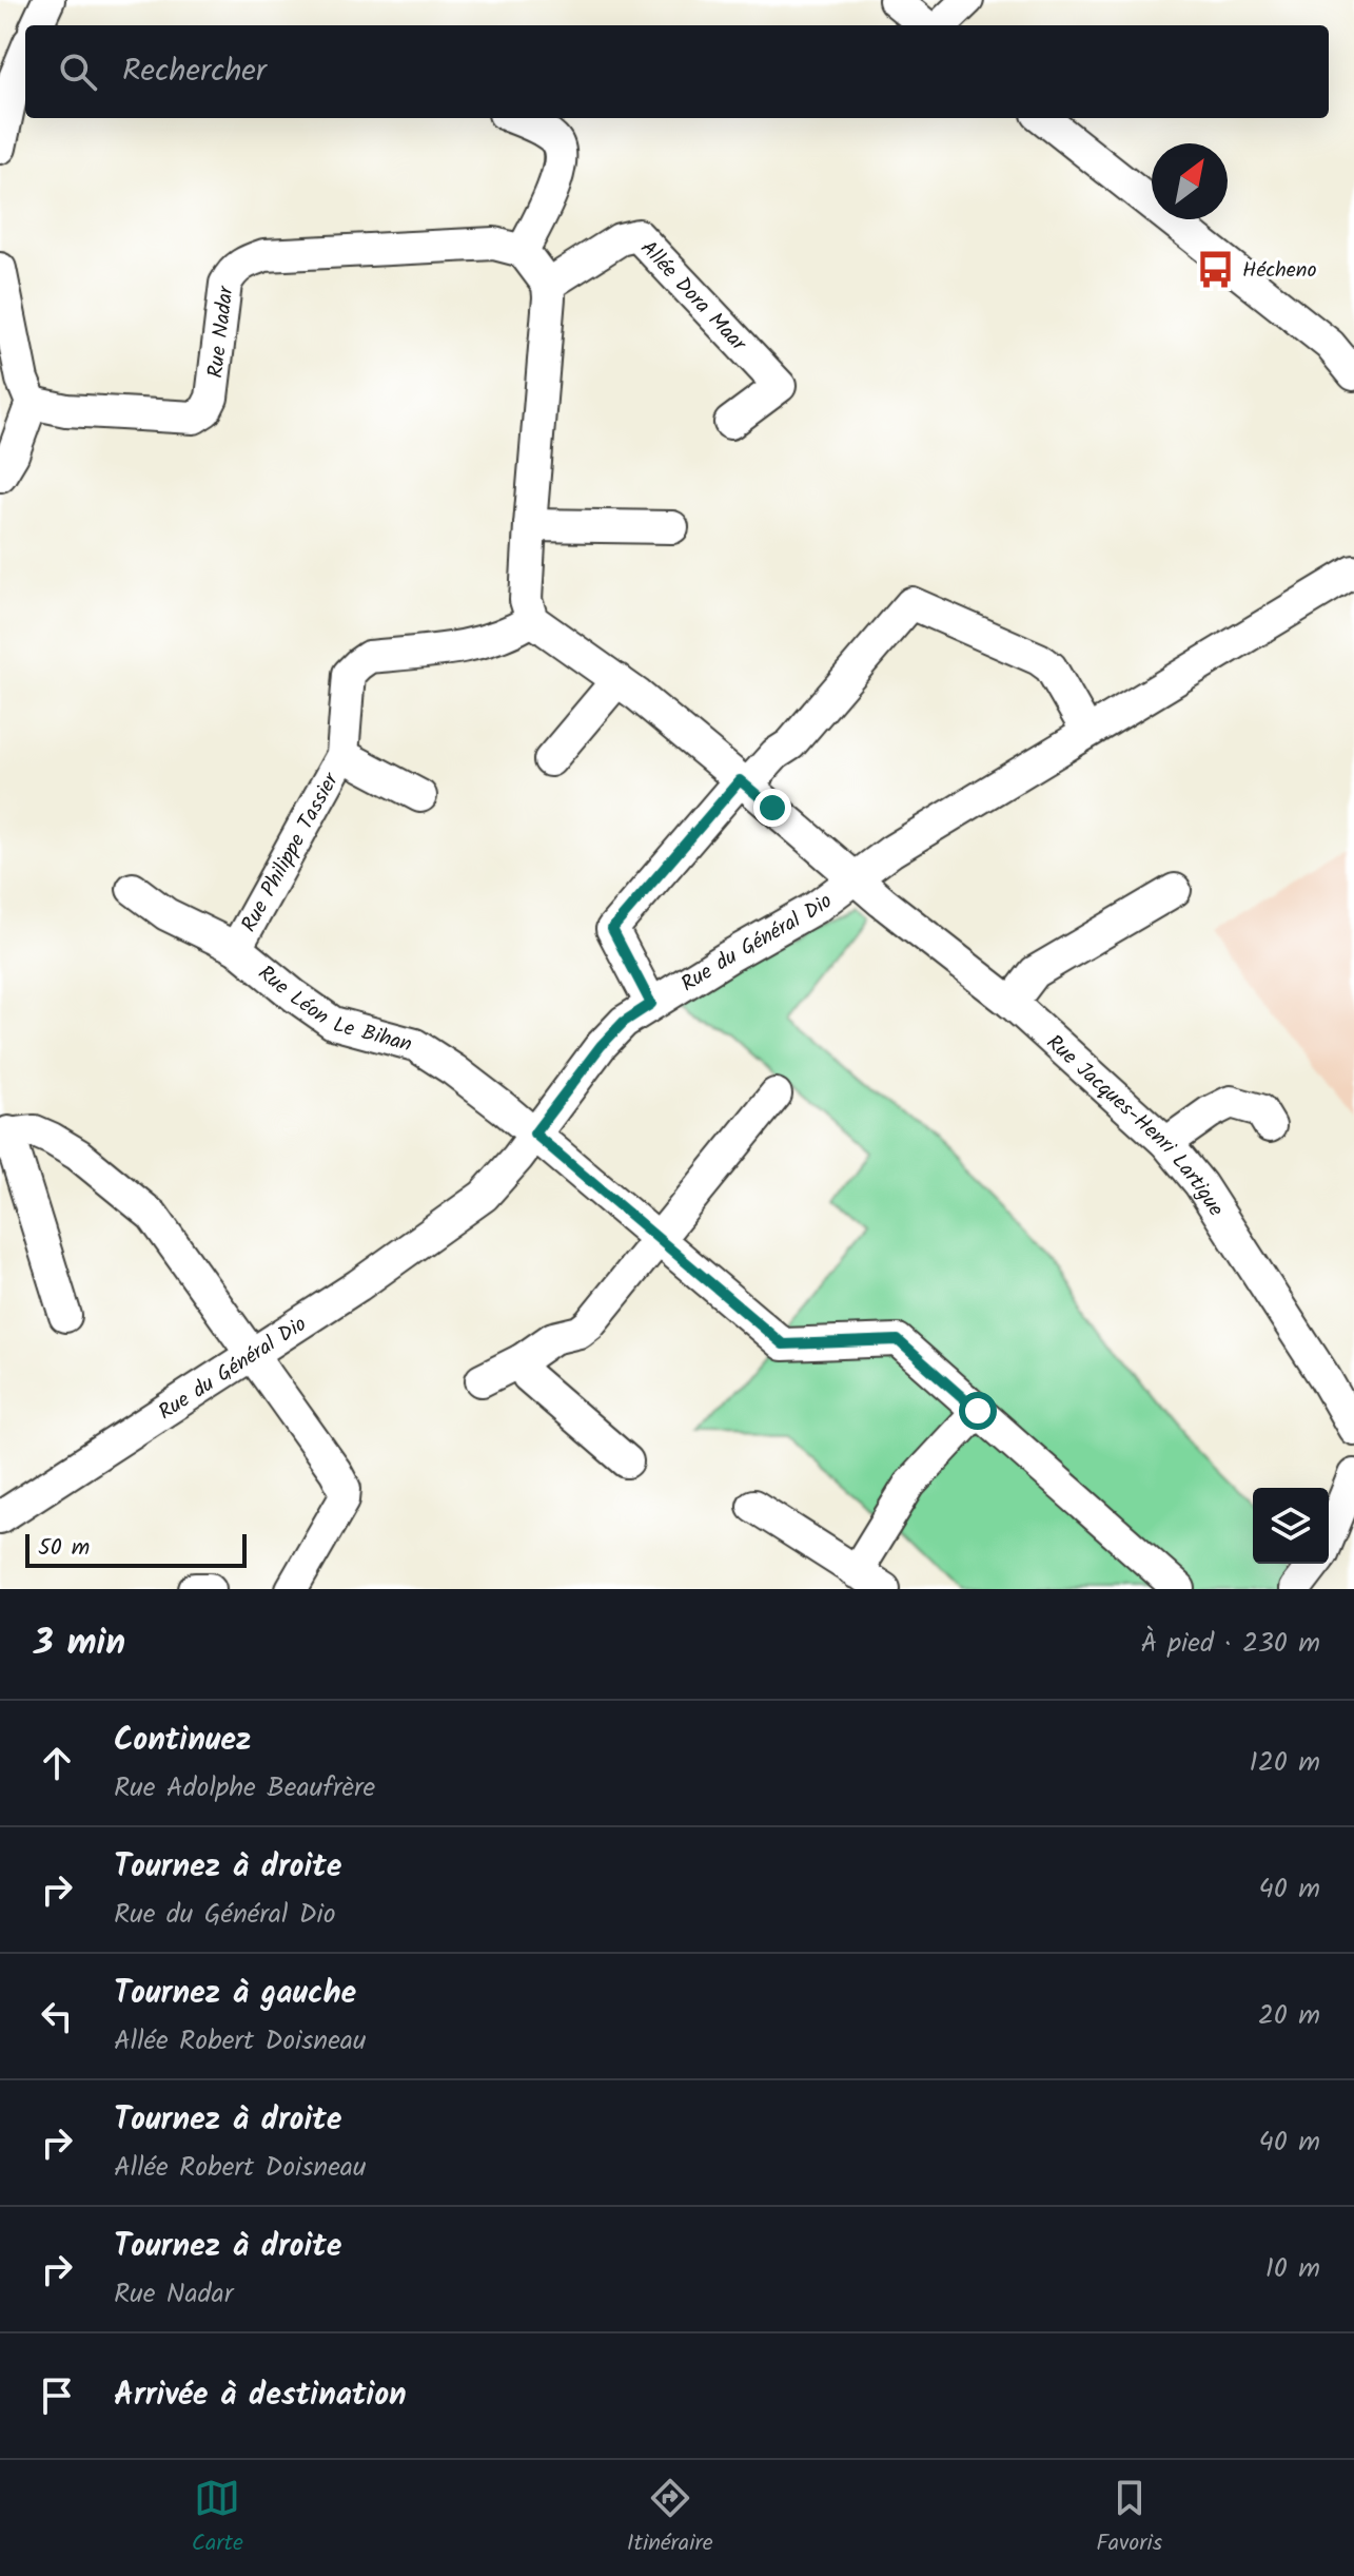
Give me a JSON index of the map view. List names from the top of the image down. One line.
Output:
{"streets":{"street":["Allée Dora Maar","Rue Nadar","Rue Philippe Tassier","Rue du Général Dio","Rue Léon Le Bihan","Rue Jacques-Henri Lartigue"]},"crossings":[["Rue Philippe Tassier","Rue Léon Le Bihan"],["Rue du Général Dio","Rue Léon Le Bihan"],["Rue du Général Dio","Rue Jacques-Henri Lartigue"]],"places":{"bus stop":["Hécheno"]},"scale_bar":"50 m","north":"top right","page":{"search":"Rechercher","scale":"50 m","heading":["3 min","À pied · 230 m"],"list":[["Continuez","Rue Adolphe Beaufrère","120 m"],["Tournez à droite","Rue du Général Dio","40 m"],["Tournez à gauche","Allée Robert Doisneau","20 m"],["Tournez à droite","Allée Robert Doisneau","40 m"],["Tournez à droite","Rue Nadar","10 m"],"Arrivée à destination"],"nav":["Carte","Itinéraire","Favoris"]}}
